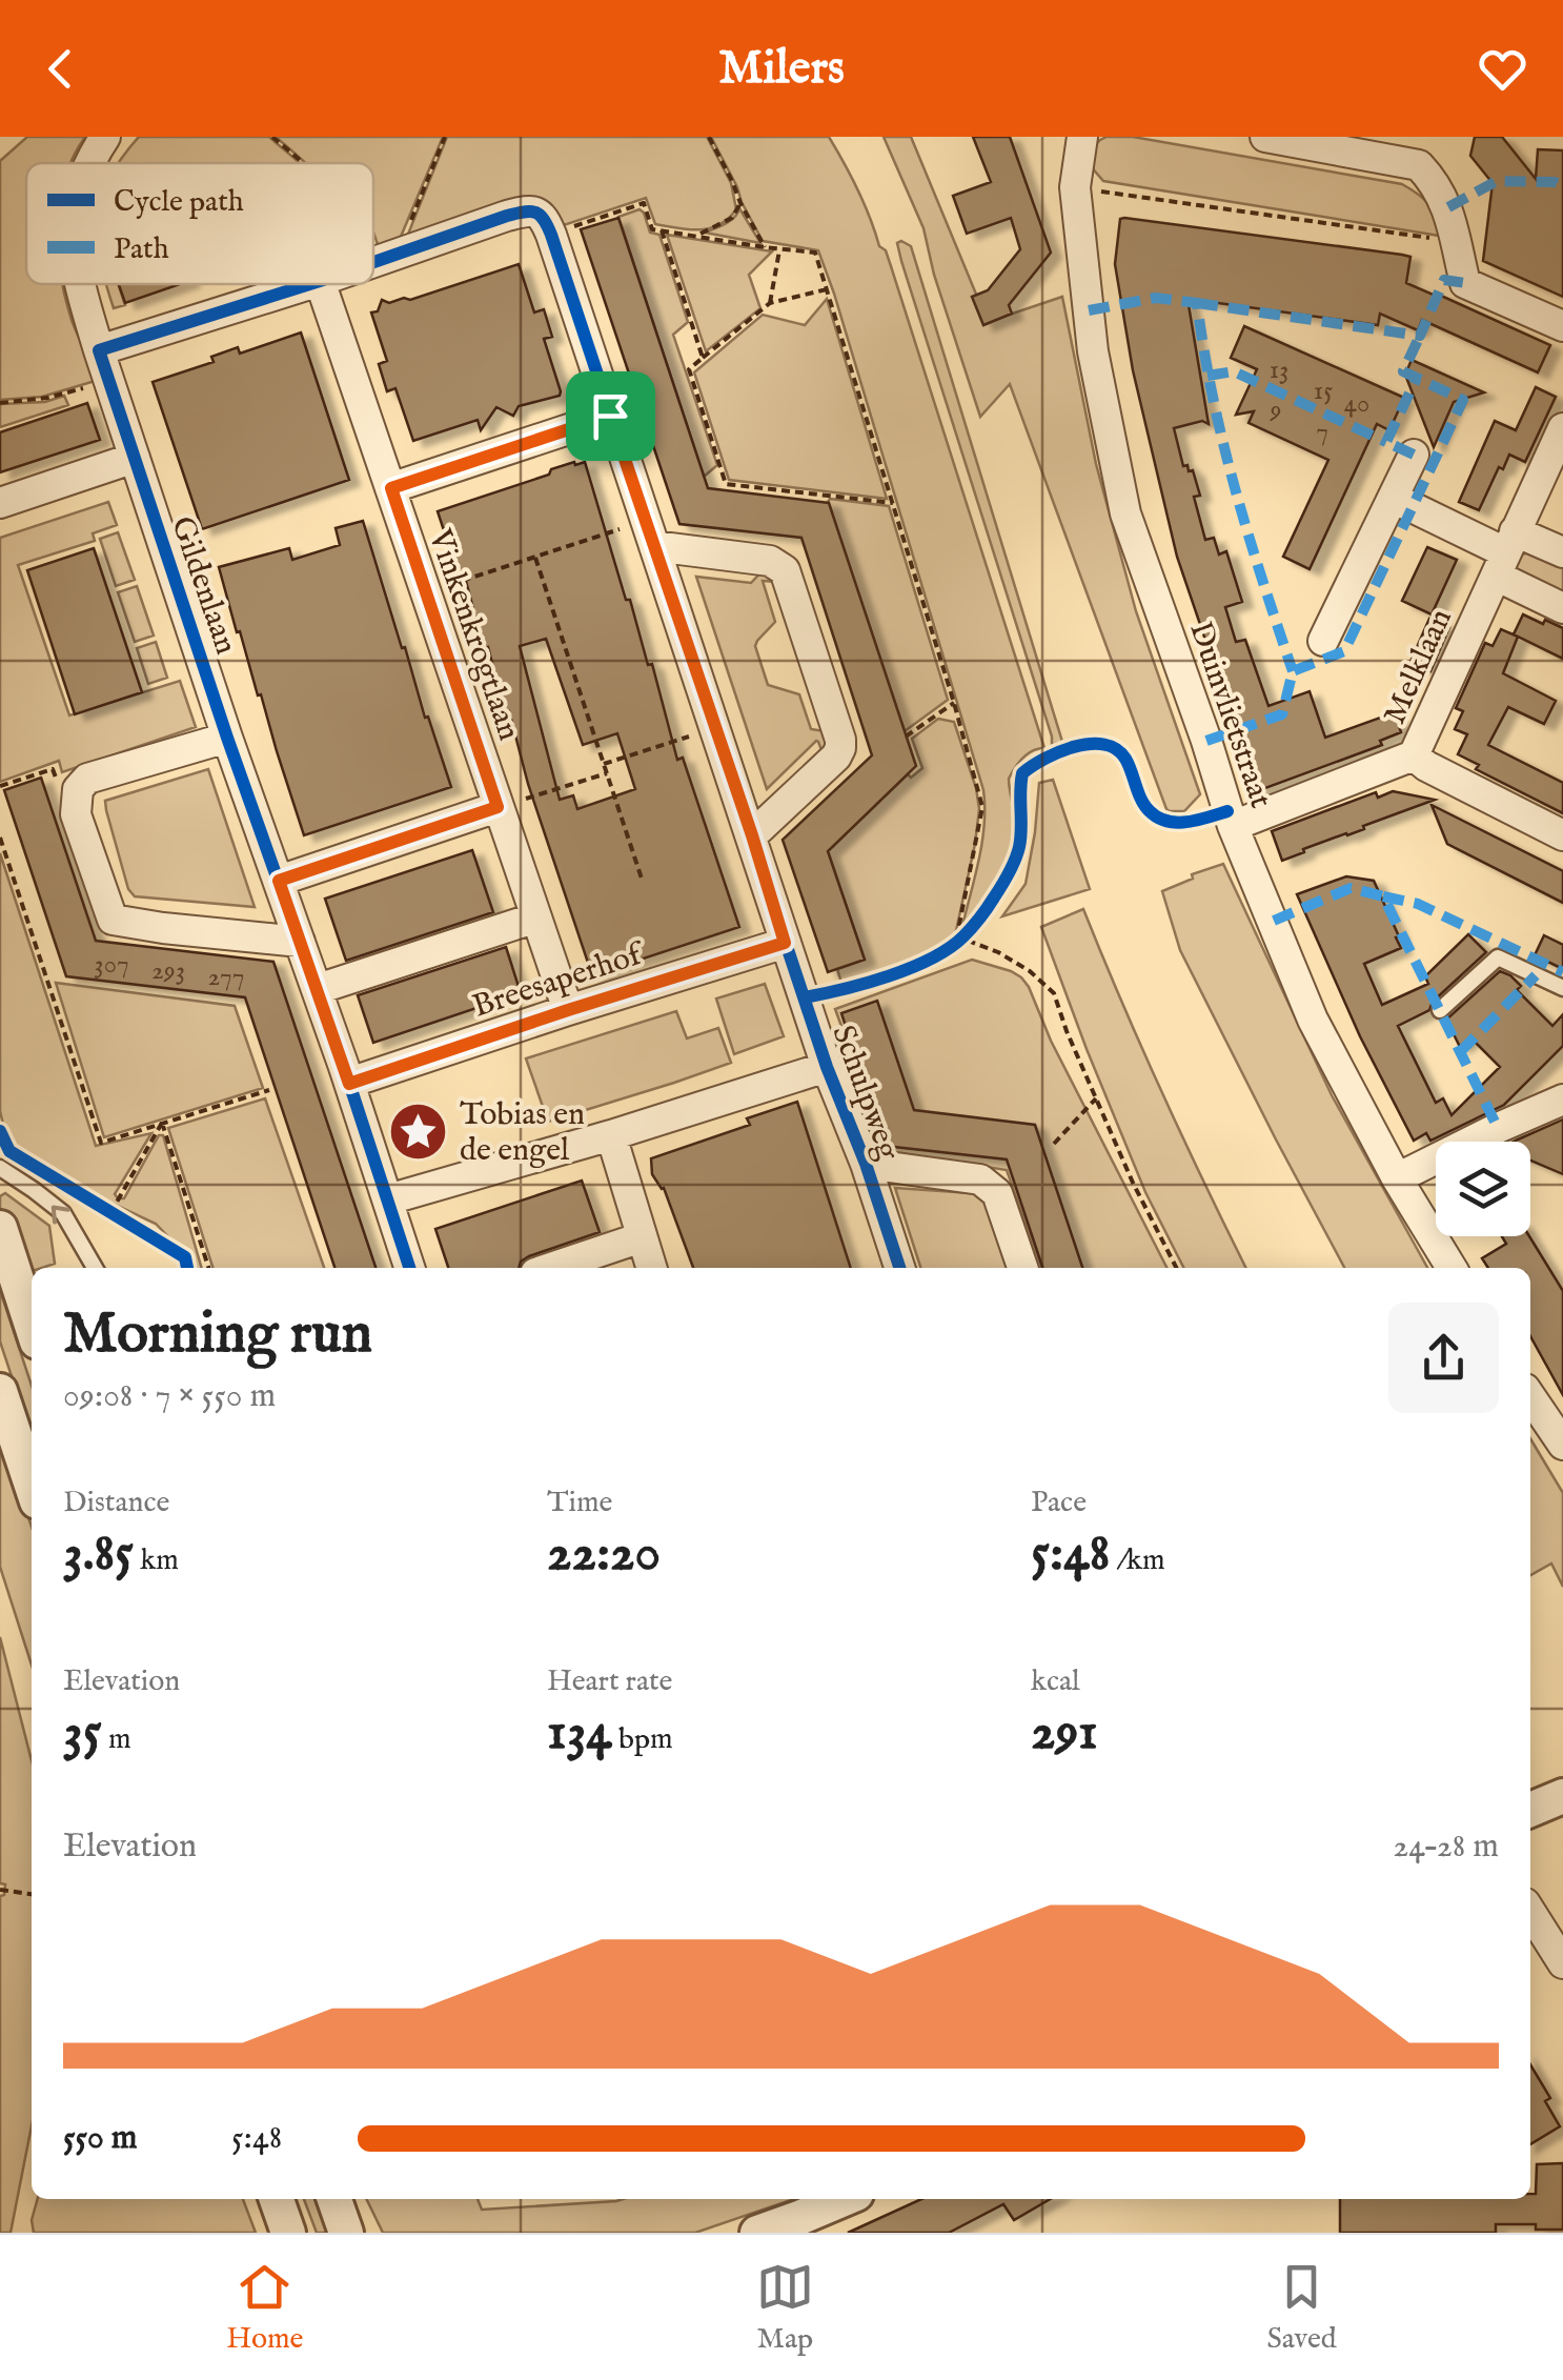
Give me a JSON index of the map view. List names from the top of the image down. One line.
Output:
{"streets":{"street":["Gildenlaan","Vinkenkrogtlaan","Melklaan","Duinvlietstraat","Breesaperhof","Schulpweg"]},"crossings":[["Gildenlaan","Breesaperhof"],["Vinkenkrogtlaan","Breesaperhof"],["Melklaan","Duinvlietstraat"],["Breesaperhof","Schulpweg"]],"places":{"place":["Tobias en de engel"]},"house_numbers":["13","15","40","9","7","307","293","277"],"legend":["Cycle path","Path"],"page":{"header":"Milers","heading":["Morning run","09:08 · 7 × 550 m"],"stats":[["Distance","3.85 km"],["Time","22:20"],["Pace","5:48 /km"],["Elevation","35 m"],["Heart rate","134 bpm"],["kcal","291"]],"chart":["Elevation","24–28 m"],"list":[{"name":"550 m","note":"5:48"}],"tabs":["Home","Map","Saved"]}}
